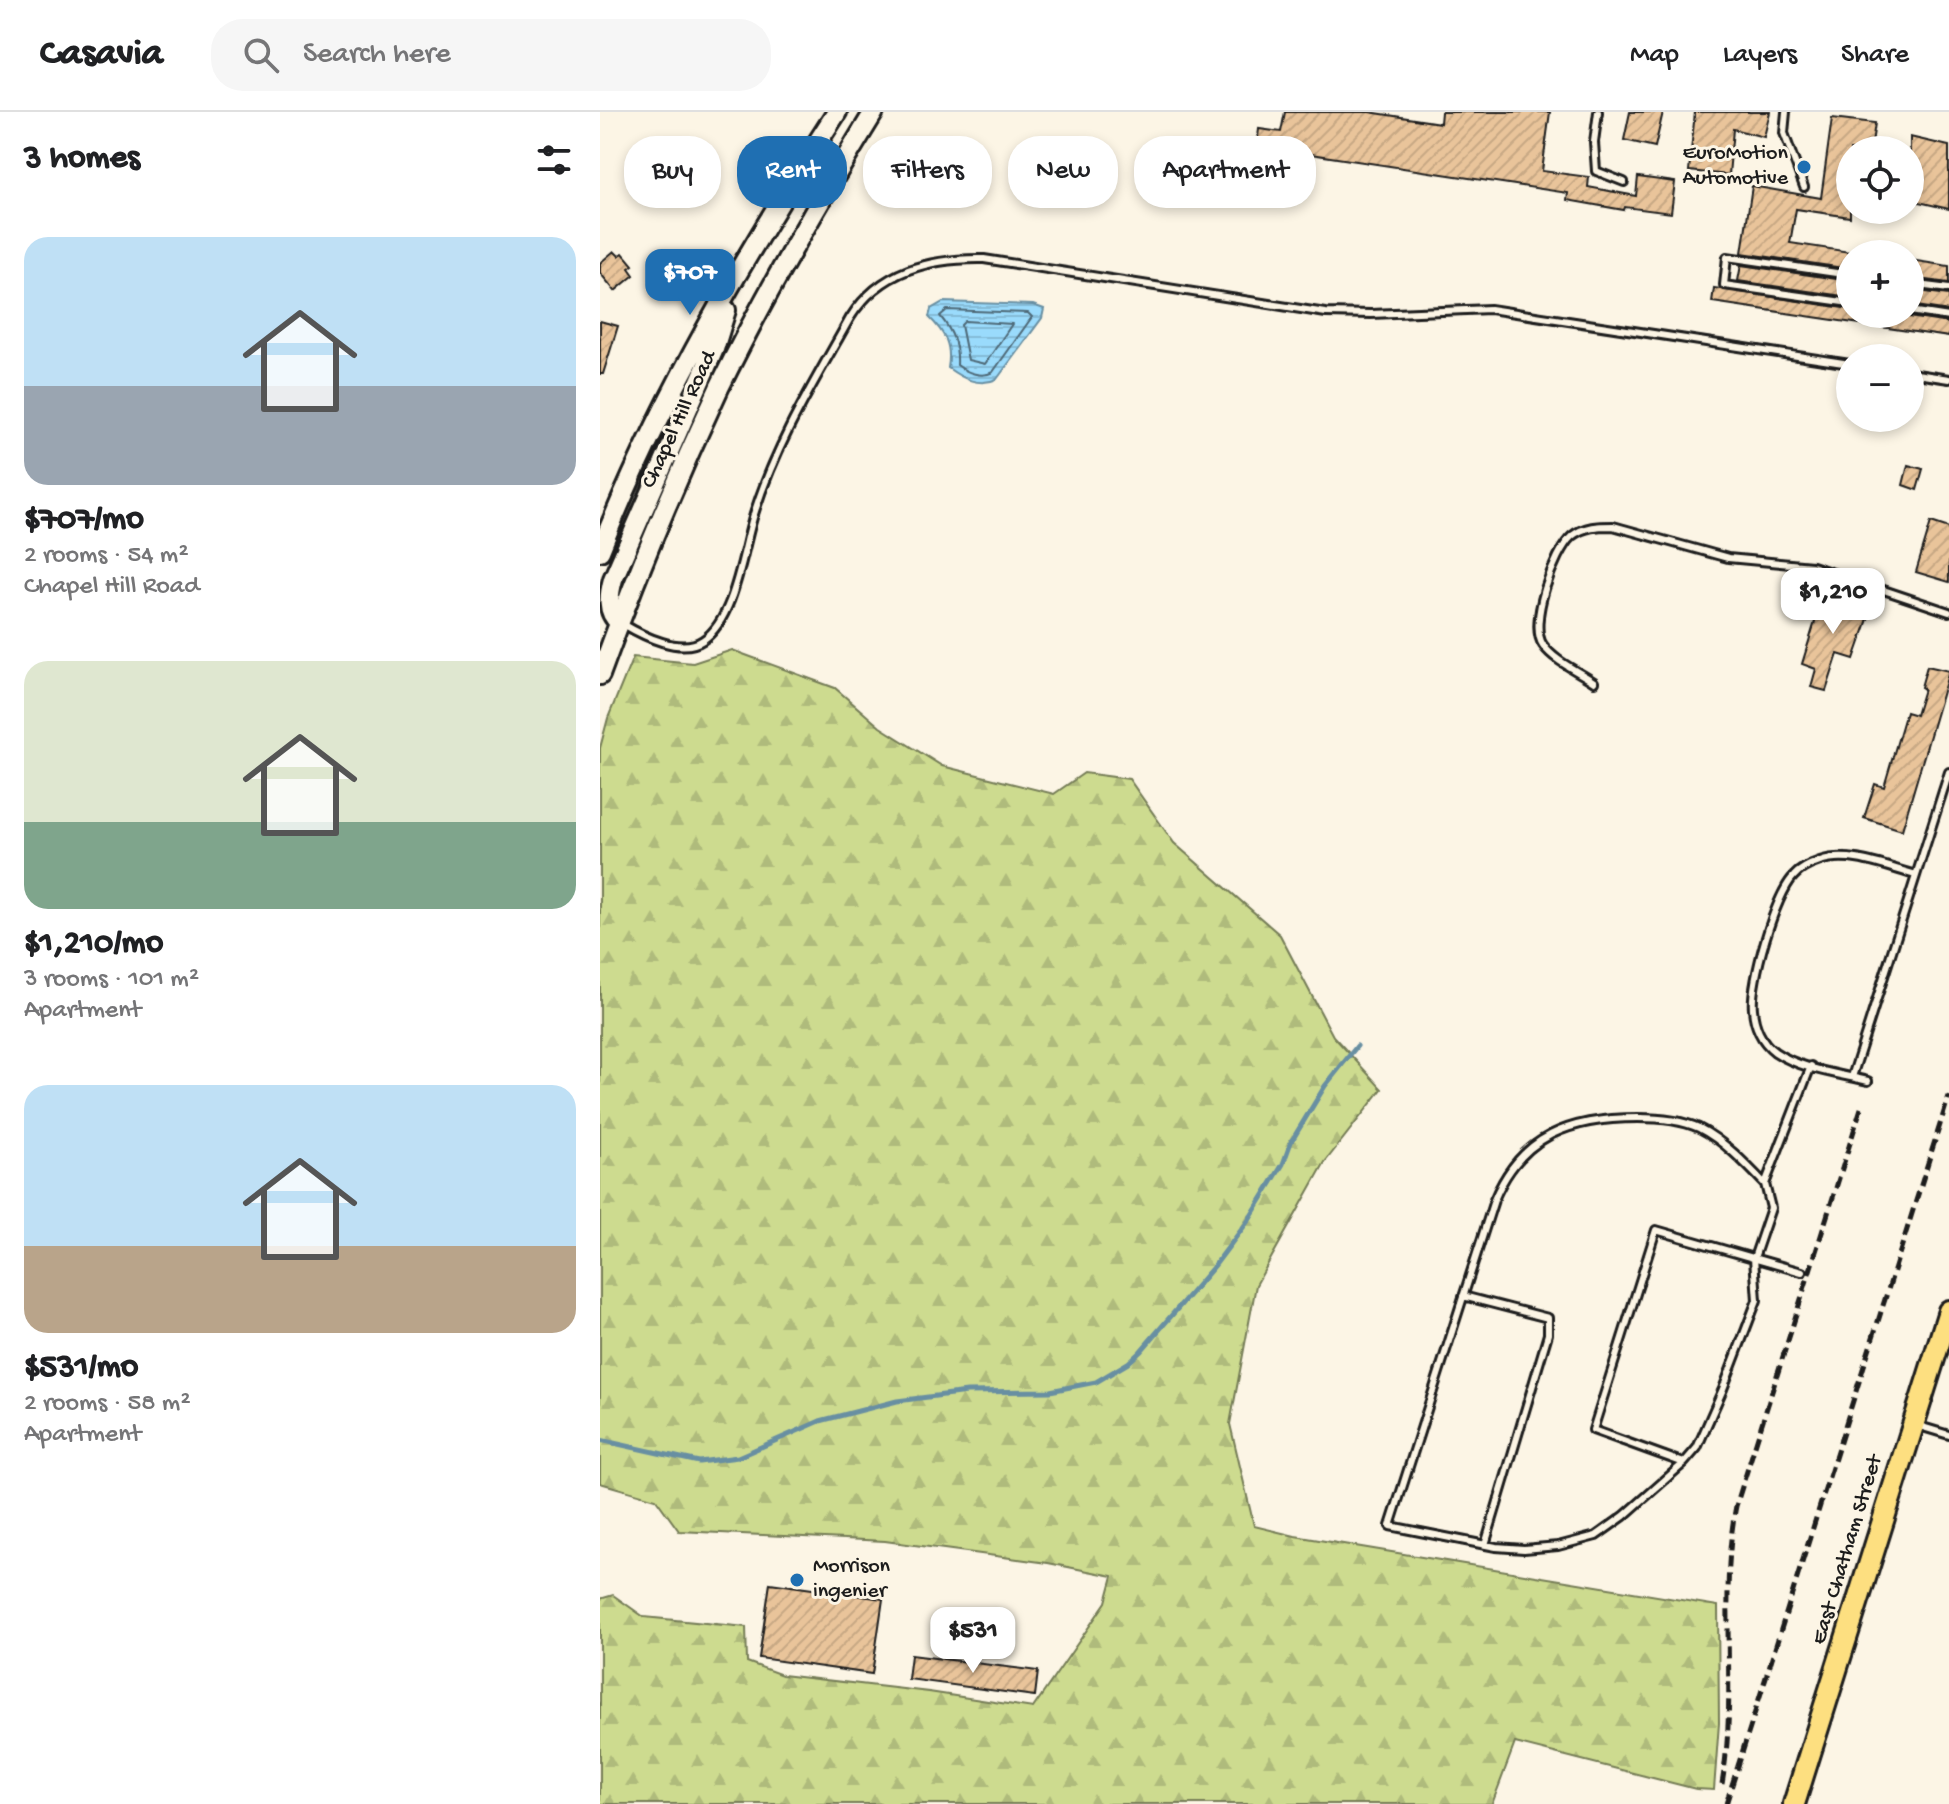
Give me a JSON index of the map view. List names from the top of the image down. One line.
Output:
{"streets":{"main road":["Chapel Hill Road","East Chatham Street"]},"places":["EuroMotion Automotive","Morrison ingenier"],"page":{"header":"Casavia","search":"Search here","nav":["Map","Layers","Share"],"heading":"3 homes","map_buttons":["+","−"],"chip":["Buy","Rent","Filters","New","Apartment"],"list":[{"name":"$707/mo","note":"2 rooms · 54 m² · Chapel Hill Road"},{"name":"$1,210/mo","note":"3 rooms · 101 m² · Apartment"},{"name":"$531/mo","note":"2 rooms · 58 m² · Apartment"}],"price":["$707","$1,210","$531"]}}
